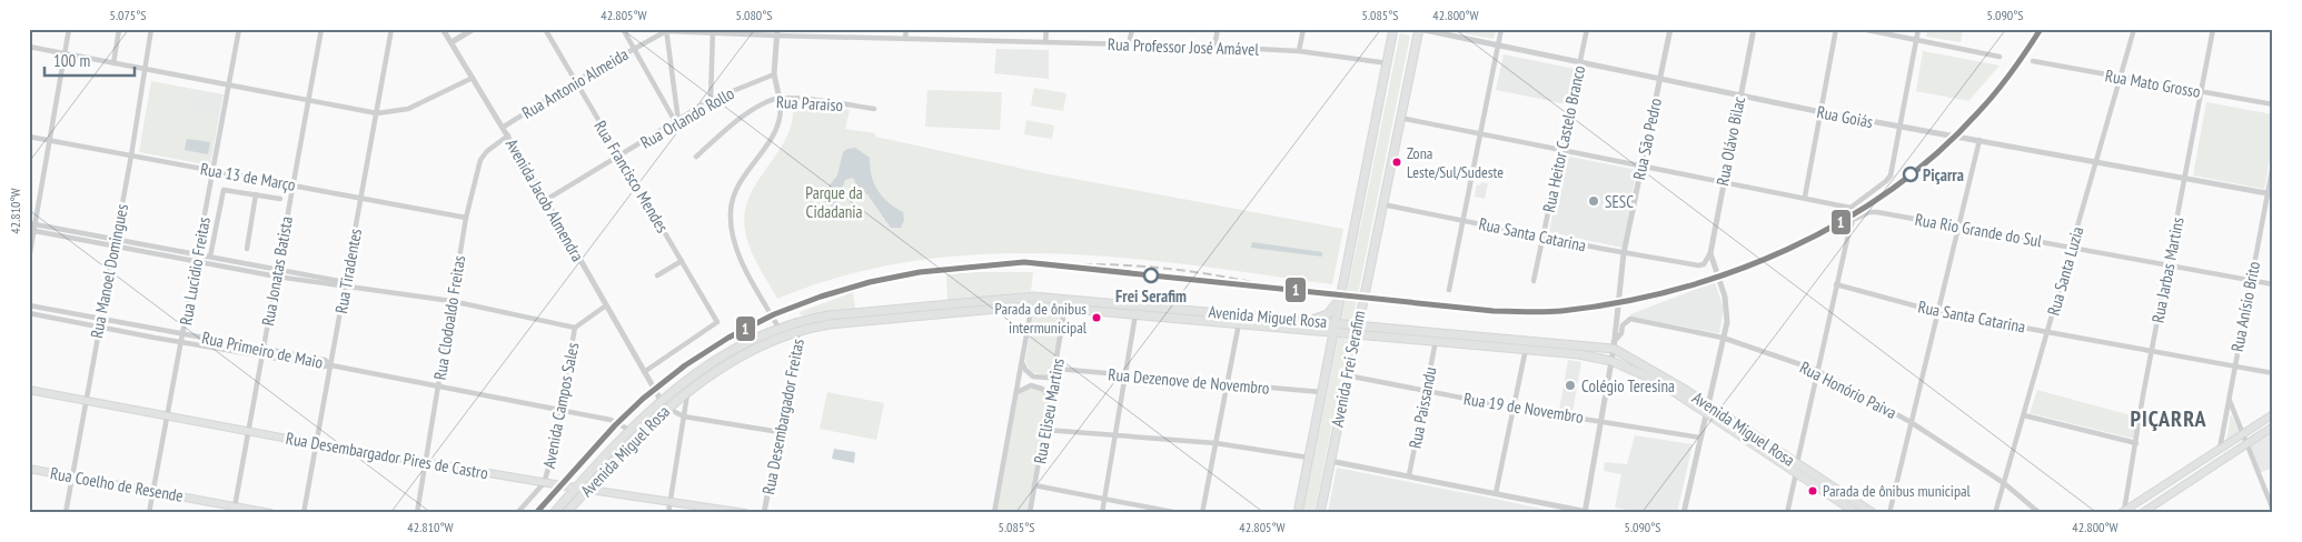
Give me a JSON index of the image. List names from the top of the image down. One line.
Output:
{"streets":{"main road":["Avenida Miguel Rosa","Avenida Frei Serafim","Rua Desembargador Pires de Castro","Rua Coelho de Resende"],"street":["Rua Professor José Amável","Rua Antonio Almeida","Rua Mato Grosso","Rua Paraiso","Rua Goiás","Rua Orlando Rollo","Rua Heitor Castelo Branco","Rua São Pedro","Rua Olávo Bilac","Rua 13 de Março","Rua Francisco Mendes","Avenida Jacob Almendra","Rua Rio Grande do Sul","Rua Santa Catarina","Rua Jarbas Martins","Rua Manoel Domingues","Rua Lucidio Freitas","Rua Jonatas Batista","Rua Tiradentes","Rua Santa Luzia","Rua Anísio Brito","Rua Clodoaldo Freitas","Rua Primeiro de Maio","Rua Dezenove de Novembro","Rua Honório Paiva","Avenida Campos Sales","Rua Paissandu","Rua 19 de Novembro","Rua Eliseu Martins","Rua Desembargador Freitas"]},"crossings":[["Rua Professor José Amável","Rua Antonio Almeida"],["Rua Professor José Amável","Avenida Frei Serafim"],["Rua Antonio Almeida","Rua Francisco Mendes"],["Rua Antonio Almeida","Avenida Jacob Almendra"],["Rua Mato Grosso","Rua Jarbas Martins"],["Rua Mato Grosso","Rua Santa Luzia"],["Rua Goiás","Rua Heitor Castelo Branco"],["Rua Goiás","Rua São Pedro"],["Rua Goiás","Rua Olávo Bilac"],["Rua Goiás","Rua Jarbas Martins"],["Rua Goiás","Rua Santa Luzia"],["Rua Goiás","Rua Anísio Brito"],["Rua Goiás","Avenida Frei Serafim"],["Rua Orlando Rollo","Rua Francisco Mendes"],["Rua Orlando Rollo","Avenida Jacob Almendra"],["Rua Heitor Castelo Branco","Rua Santa Catarina"],["Rua São Pedro","Rua Santa Catarina"],["Rua São Pedro","Avenida Miguel Rosa"],["Rua São Pedro","Rua Honório Paiva"],["Rua São Pedro","Rua 19 de Novembro"],["Rua Olávo Bilac","Rua Santa Catarina"],["Rua 13 de Março","Rua Manoel Domingues"],["Rua 13 de Março","Rua Lucidio Freitas"],["Rua 13 de Março","Rua Jonatas Batista"],["Rua 13 de Março","Rua Tiradentes"],["Rua 13 de Março","Rua Clodoaldo Freitas"],["Rua Francisco Mendes","Avenida Jacob Almendra"],["Avenida Jacob Almendra","Avenida Miguel Rosa"],["Avenida Jacob Almendra","Rua Clodoaldo Freitas"],["Rua Rio Grande do Sul","Rua Santa Catarina"],["Rua Rio Grande do Sul","Rua Jarbas Martins"],["Rua Rio Grande do Sul","Rua Santa Luzia"],["Rua Rio Grande do Sul","Rua Anísio Brito"],["Rua Santa Catarina","Rua Jarbas Martins"],["Rua Santa Catarina","Rua Santa Luzia"],["Rua Santa Catarina","Rua Anísio Brito"],["Rua Santa Catarina","Avenida Frei Serafim"],["Rua Manoel Domingues","Rua Primeiro de Maio"],["Rua Manoel Domingues","Rua Desembargador Pires de Castro"],["Rua Manoel Domingues","Rua Coelho de Resende"],["Rua Lucidio Freitas","Rua Primeiro de Maio"],["Rua Lucidio Freitas","Rua Desembargador Pires de Castro"],["Rua Lucidio Freitas","Rua Coelho de Resende"],["Rua Jonatas Batista","Rua Primeiro de Maio"],["Rua Jonatas Batista","Rua Desembargador Pires de Castro"],["Rua Jonatas Batista","Rua Coelho de Resende"],["Rua Tiradentes","Rua Primeiro de Maio"],["Rua Tiradentes","Rua Desembargador Pires de Castro"],["Rua Santa Luzia","Rua Honório Paiva"],["Avenida Miguel Rosa","Rua Primeiro de Maio"],["Avenida Miguel Rosa","Avenida Frei Serafim"],["Avenida Miguel Rosa","Rua Honório Paiva"],["Avenida Miguel Rosa","Rua Paissandu"],["Avenida Miguel Rosa","Rua Eliseu Martins"],["Avenida Miguel Rosa","Rua Desembargador Freitas"],["Avenida Miguel Rosa","Rua Desembargador Pires de Castro"],["Rua Clodoaldo Freitas","Rua Primeiro de Maio"],["Rua Clodoaldo Freitas","Rua Desembargador Pires de Castro"],["Rua Primeiro de Maio","Avenida Campos Sales"],["Avenida Frei Serafim","Rua Dezenove de Novembro"],["Avenida Frei Serafim","Rua 19 de Novembro"],["Rua Dezenove de Novembro","Rua Eliseu Martins"],["Avenida Campos Sales","Rua Desembargador Pires de Castro"],["Rua Paissandu","Rua 19 de Novembro"]],"districts":["PIÇARRA"],"parks":["Parque da Cidadania"],"places":["Zona Leste/Sul/Sudeste","Piçarra","SESC","Frei Serafim","Parada de ônibus intermunicipal","Colégio Teresina","Parada de ônibus municipal"],"lines":["transit line 1"],"scale_bar":"100 m","coordinates":["5.075°S","42.805°W","5.080°S","5.085°S","42.800°W","5.090°S","42.810°W"]}
